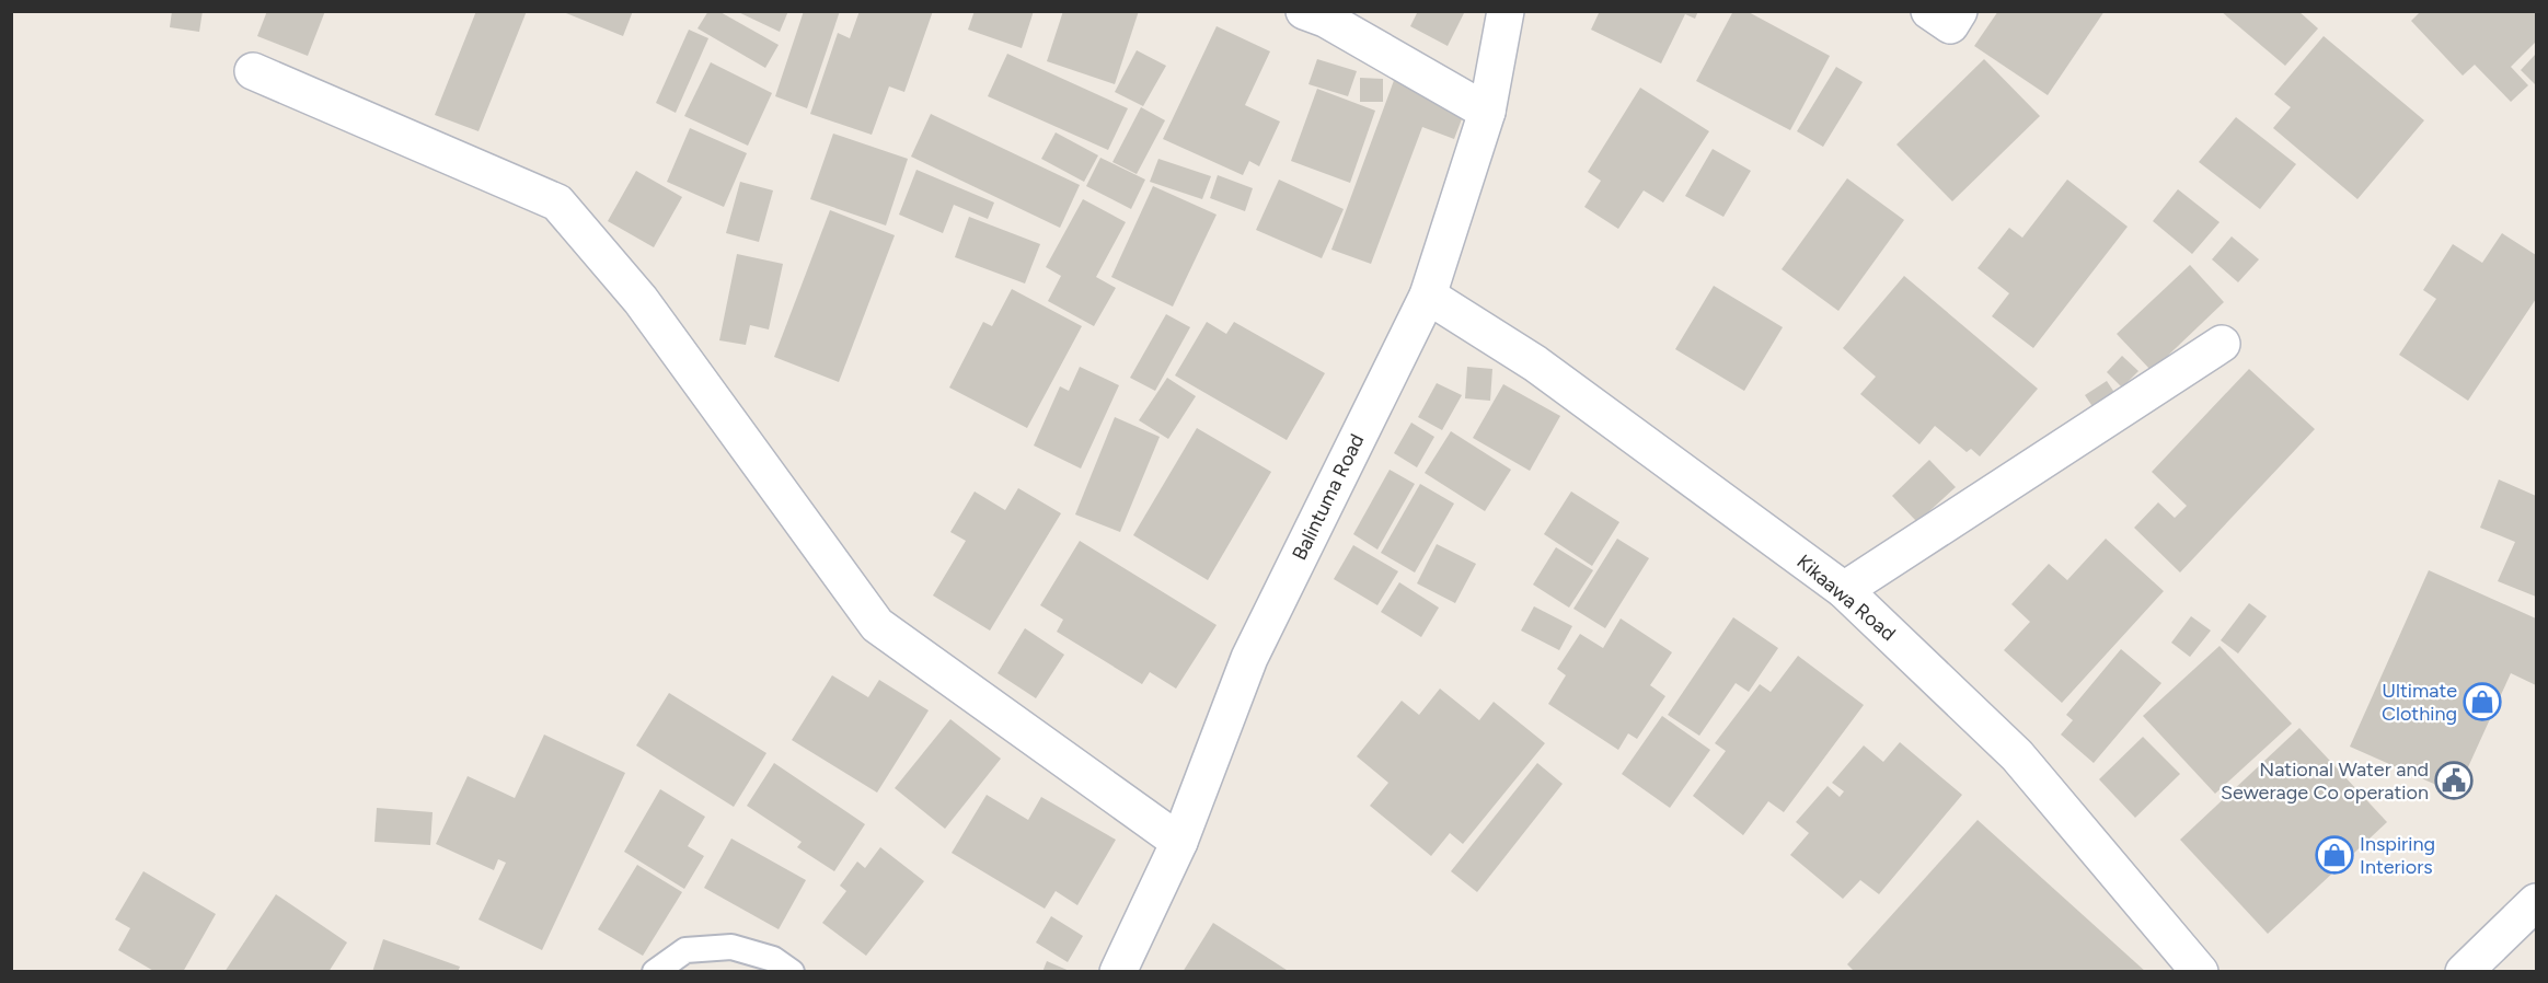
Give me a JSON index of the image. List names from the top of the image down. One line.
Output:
{"streets":{"street":["Balintuma Road","Kikaawa Road"]},"crossings":[["Balintuma Road","Kikaawa Road"]],"places":{"shop":["Ultimate Clothing","Inspiring Interiors"],"public building":["National Water and Sewerage Co operation"]}}
